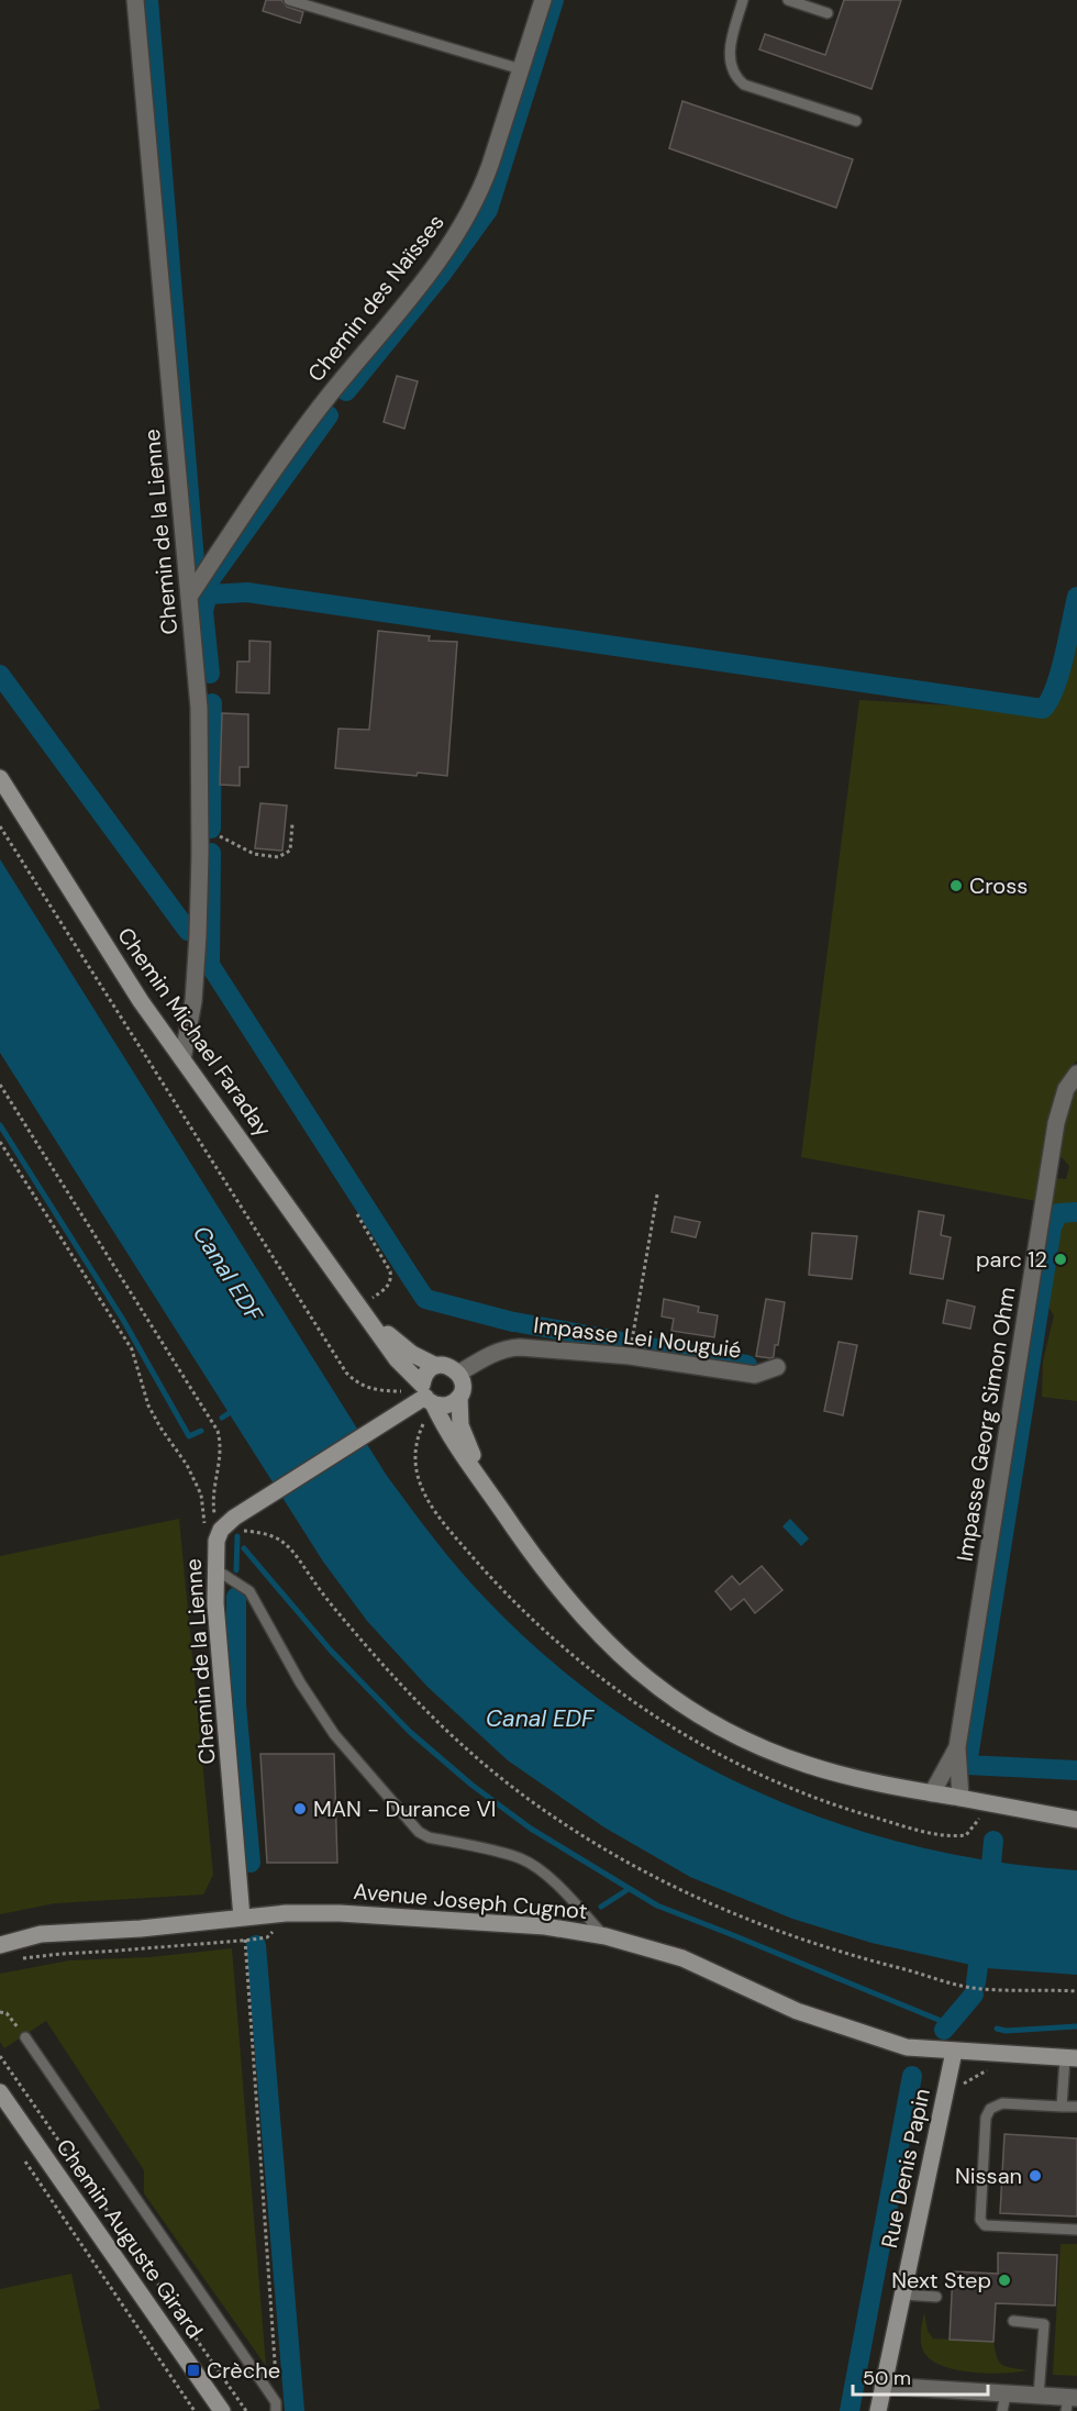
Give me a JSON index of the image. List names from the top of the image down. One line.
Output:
{"streets":{"street":["Chemin des Naïsses","Chemin de la Lienne","Chemin Michael Faraday","Impasse Lei Nouguié","Impasse Georg Simon Ohm","Avenue Joseph Cugnot","Rue Denis Papin","Chemin Auguste Girard"]},"crossings":[["Chemin des Naïsses","Chemin de la Lienne"],["Chemin de la Lienne","Chemin Michael Faraday"],["Chemin de la Lienne","Impasse Lei Nouguié"],["Chemin de la Lienne","Avenue Joseph Cugnot"],["Chemin Michael Faraday","Impasse Lei Nouguié"],["Avenue Joseph Cugnot","Rue Denis Papin"]],"water":["Canal EDF"],"places":{"other":["Cross","parc 12","MAN - Durance VI","Nissan","Next Step"],"transit":["Crèche"]},"scale_bar":"50 m"}
